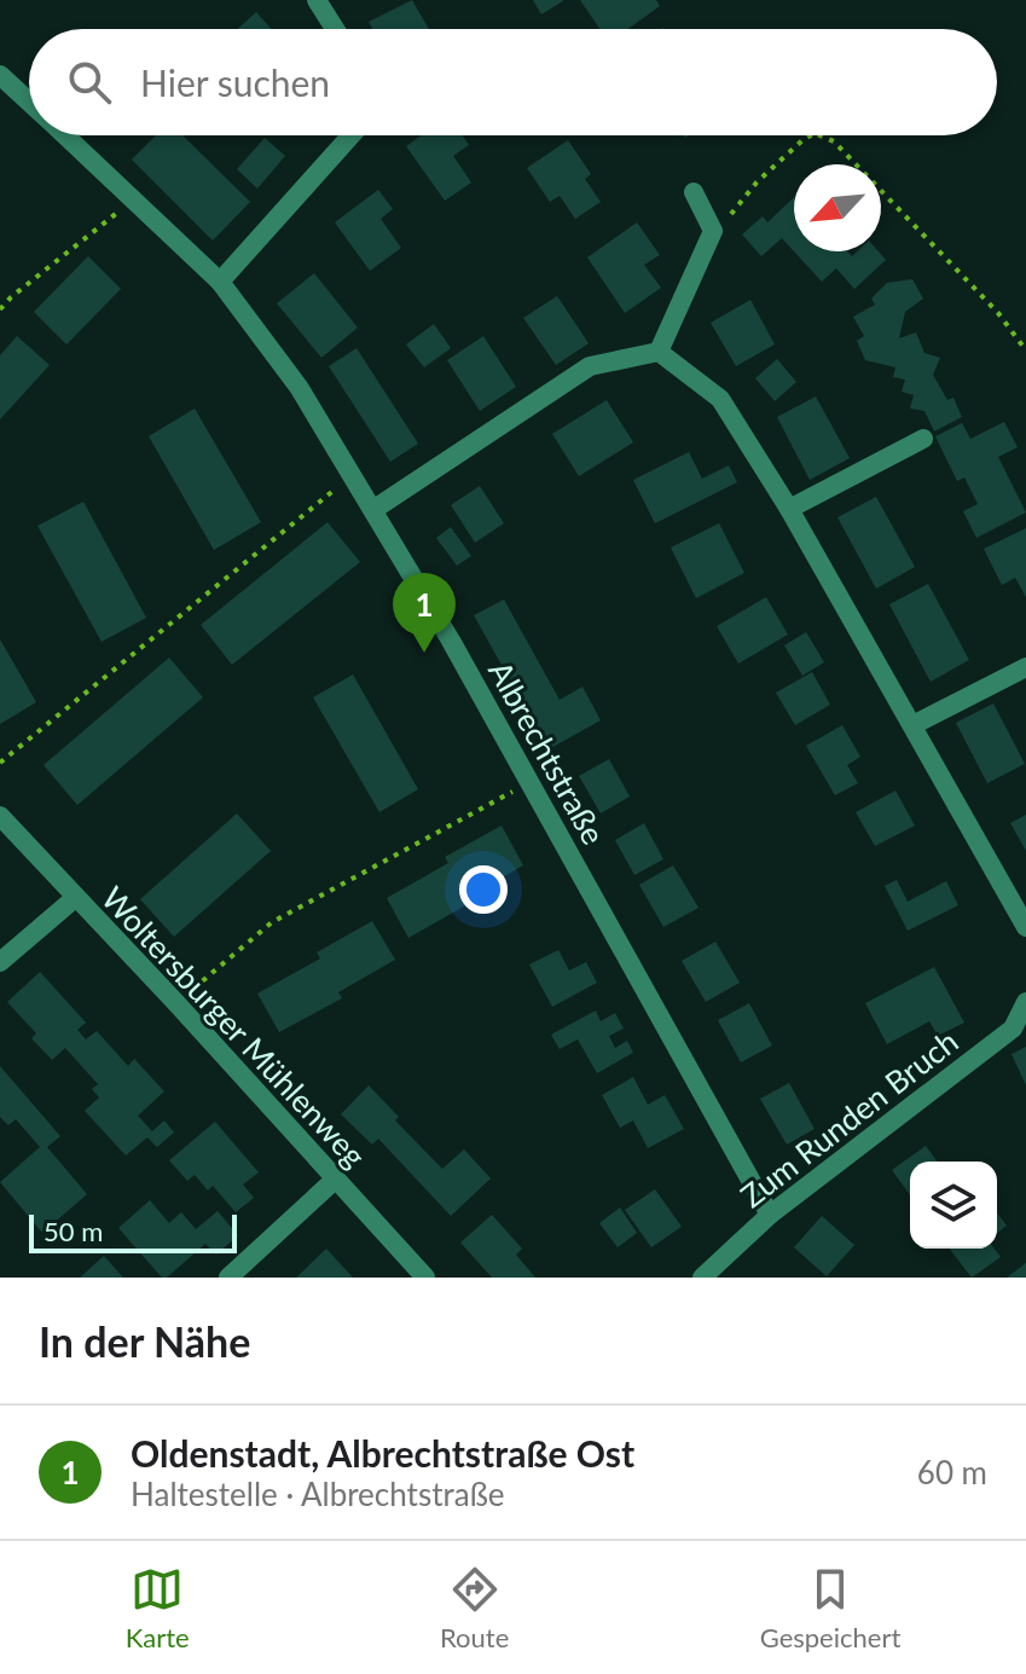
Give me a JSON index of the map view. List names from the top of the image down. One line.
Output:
{"streets":{"street":["Albrechtstraße","Woltersburger Mühlenweg","Zum Runden Bruch"]},"crossings":[["Albrechtstraße","Zum Runden Bruch"]],"scale_bar":"50 m","north":"bottom left","page":{"search":"Hier suchen","pins":"1","scale":"50 m","heading":"In der Nähe","list":[{"mark":"1","name":"Oldenstadt, Albrechtstraße Ost","note":"Haltestelle · Albrechtstraße","value":"60 m"}],"nav":["Karte","Route","Gespeichert"]}}
